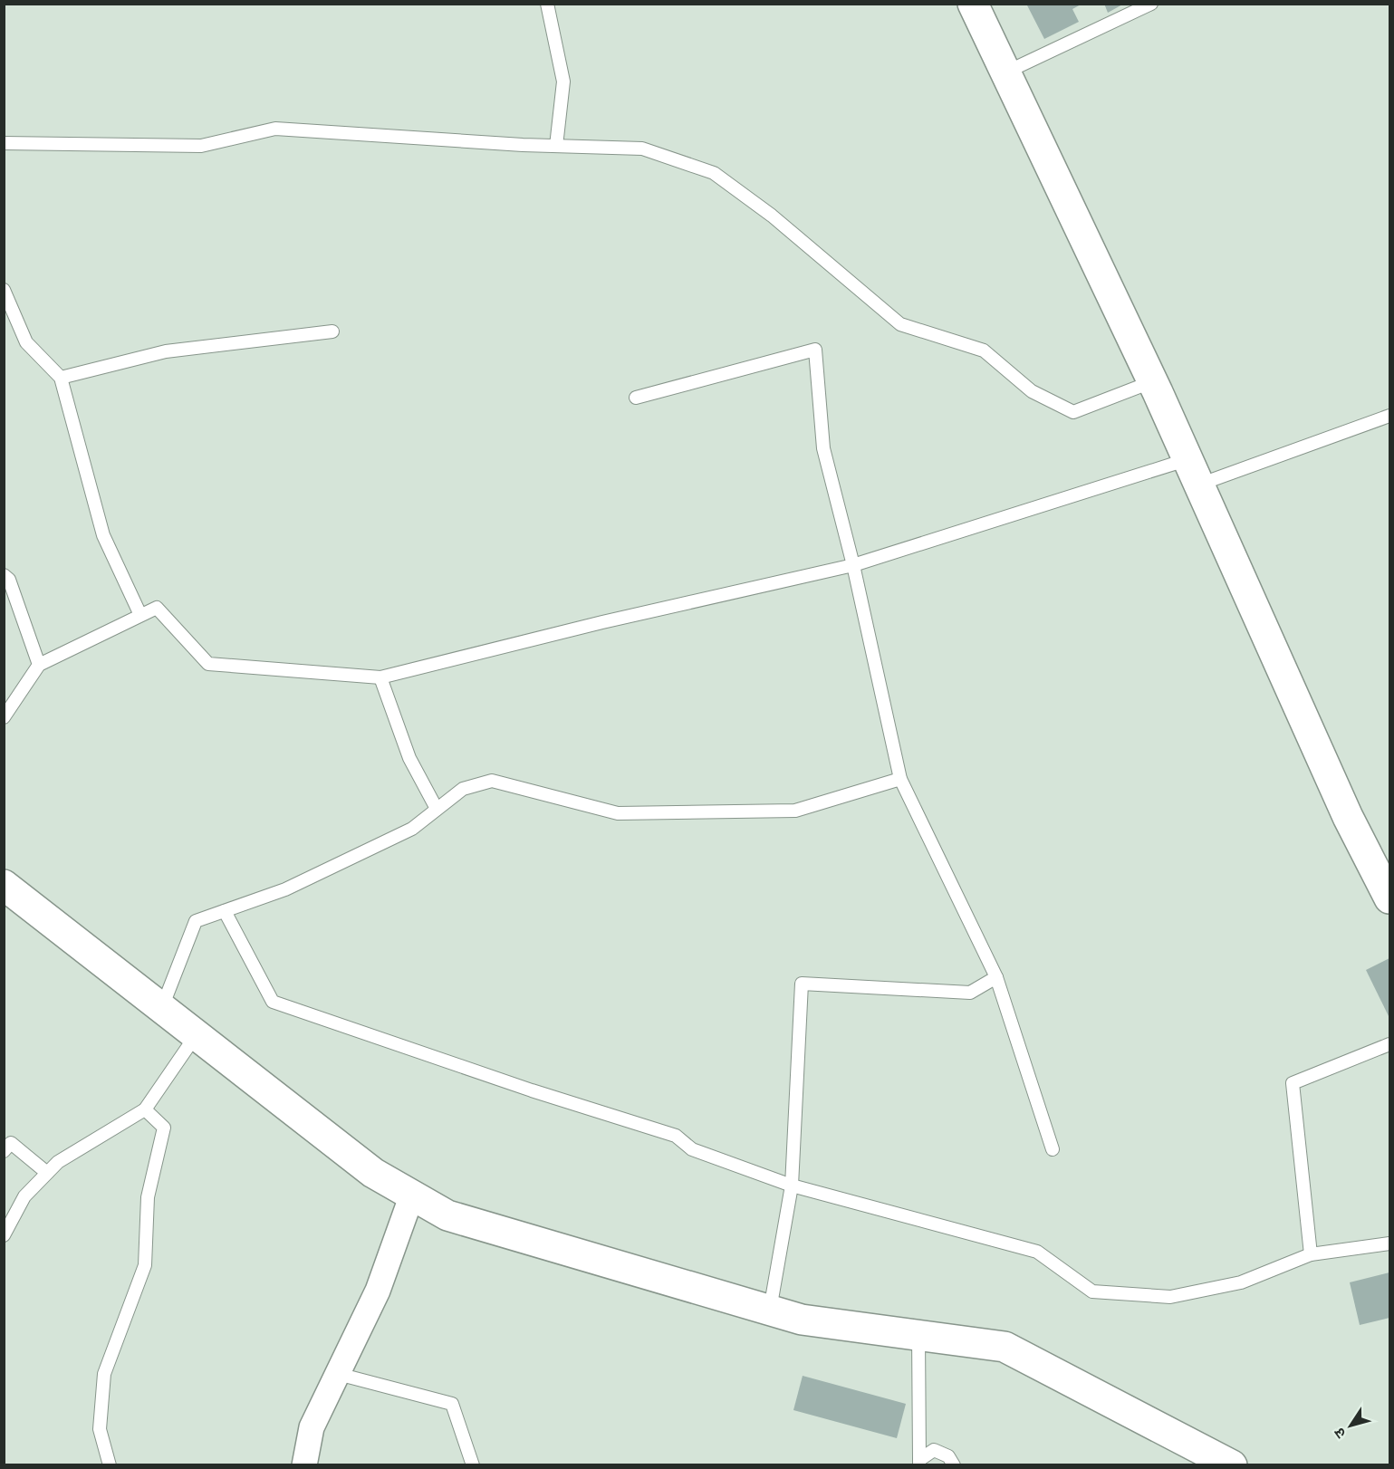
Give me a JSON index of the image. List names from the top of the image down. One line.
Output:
{"north":"bottom left"}
